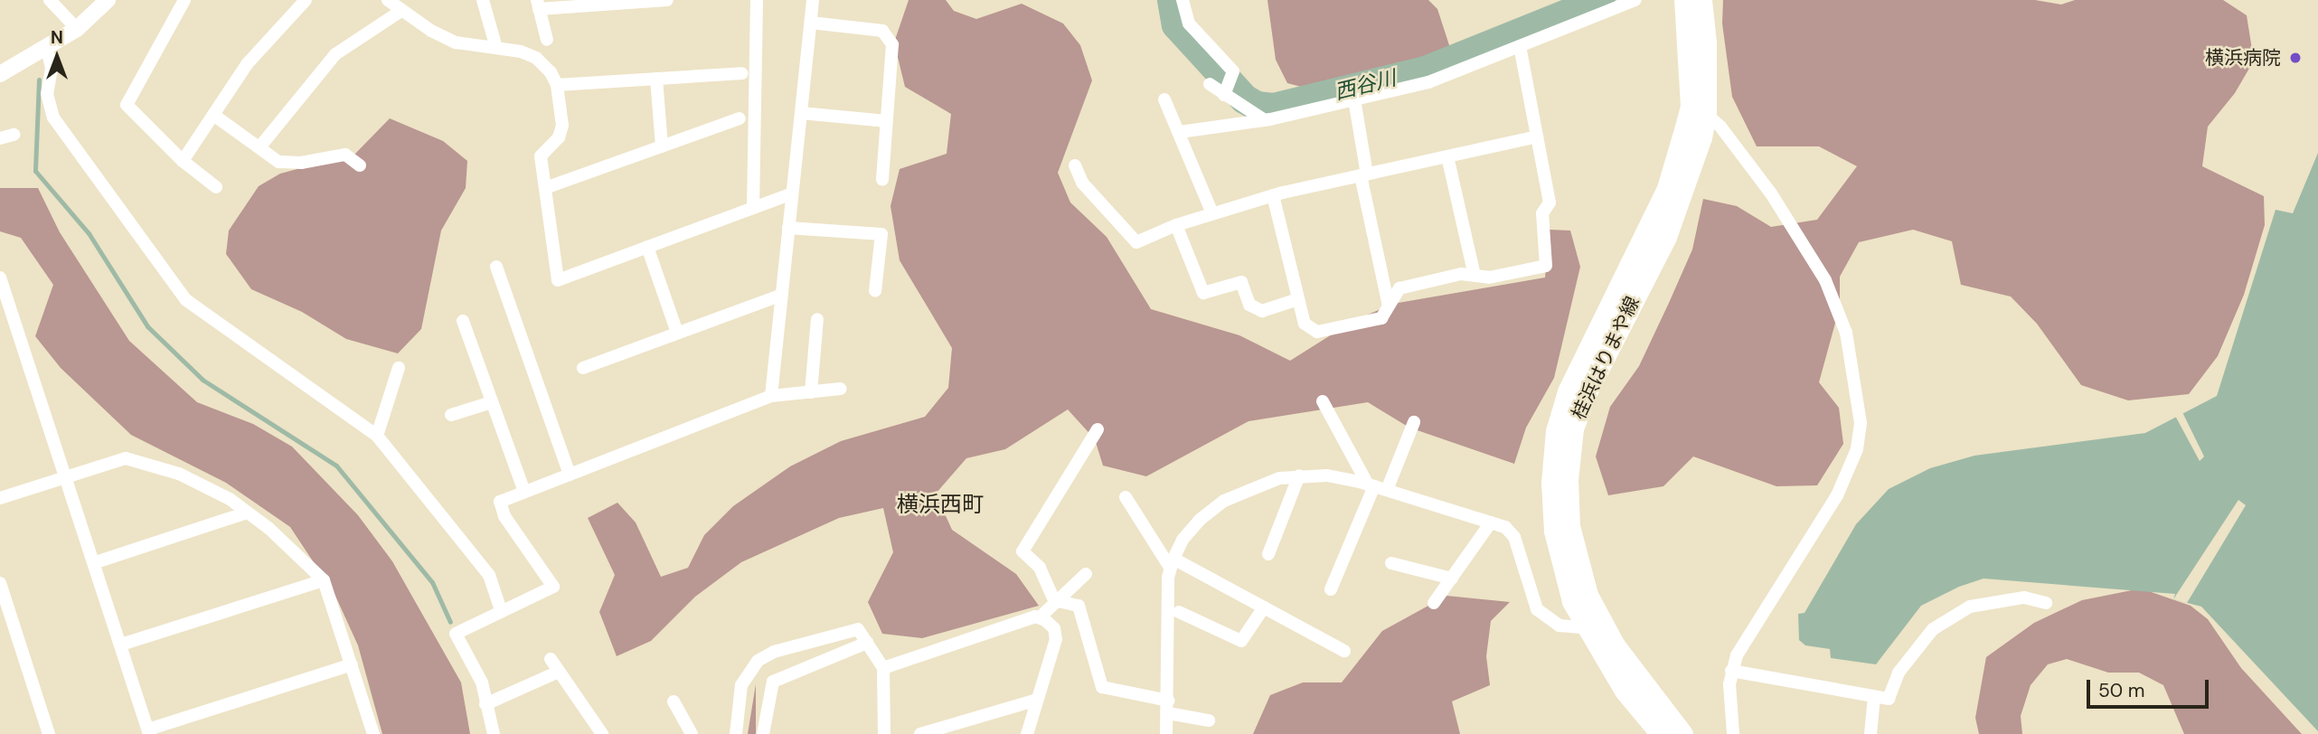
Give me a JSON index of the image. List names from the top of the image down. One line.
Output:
{"streets":{"main road":["桂浜はりまや線"]},"districts":["横浜西町"],"water":["西谷川"],"places":["横浜病院"],"scale_bar":"50 m","north":"top"}
